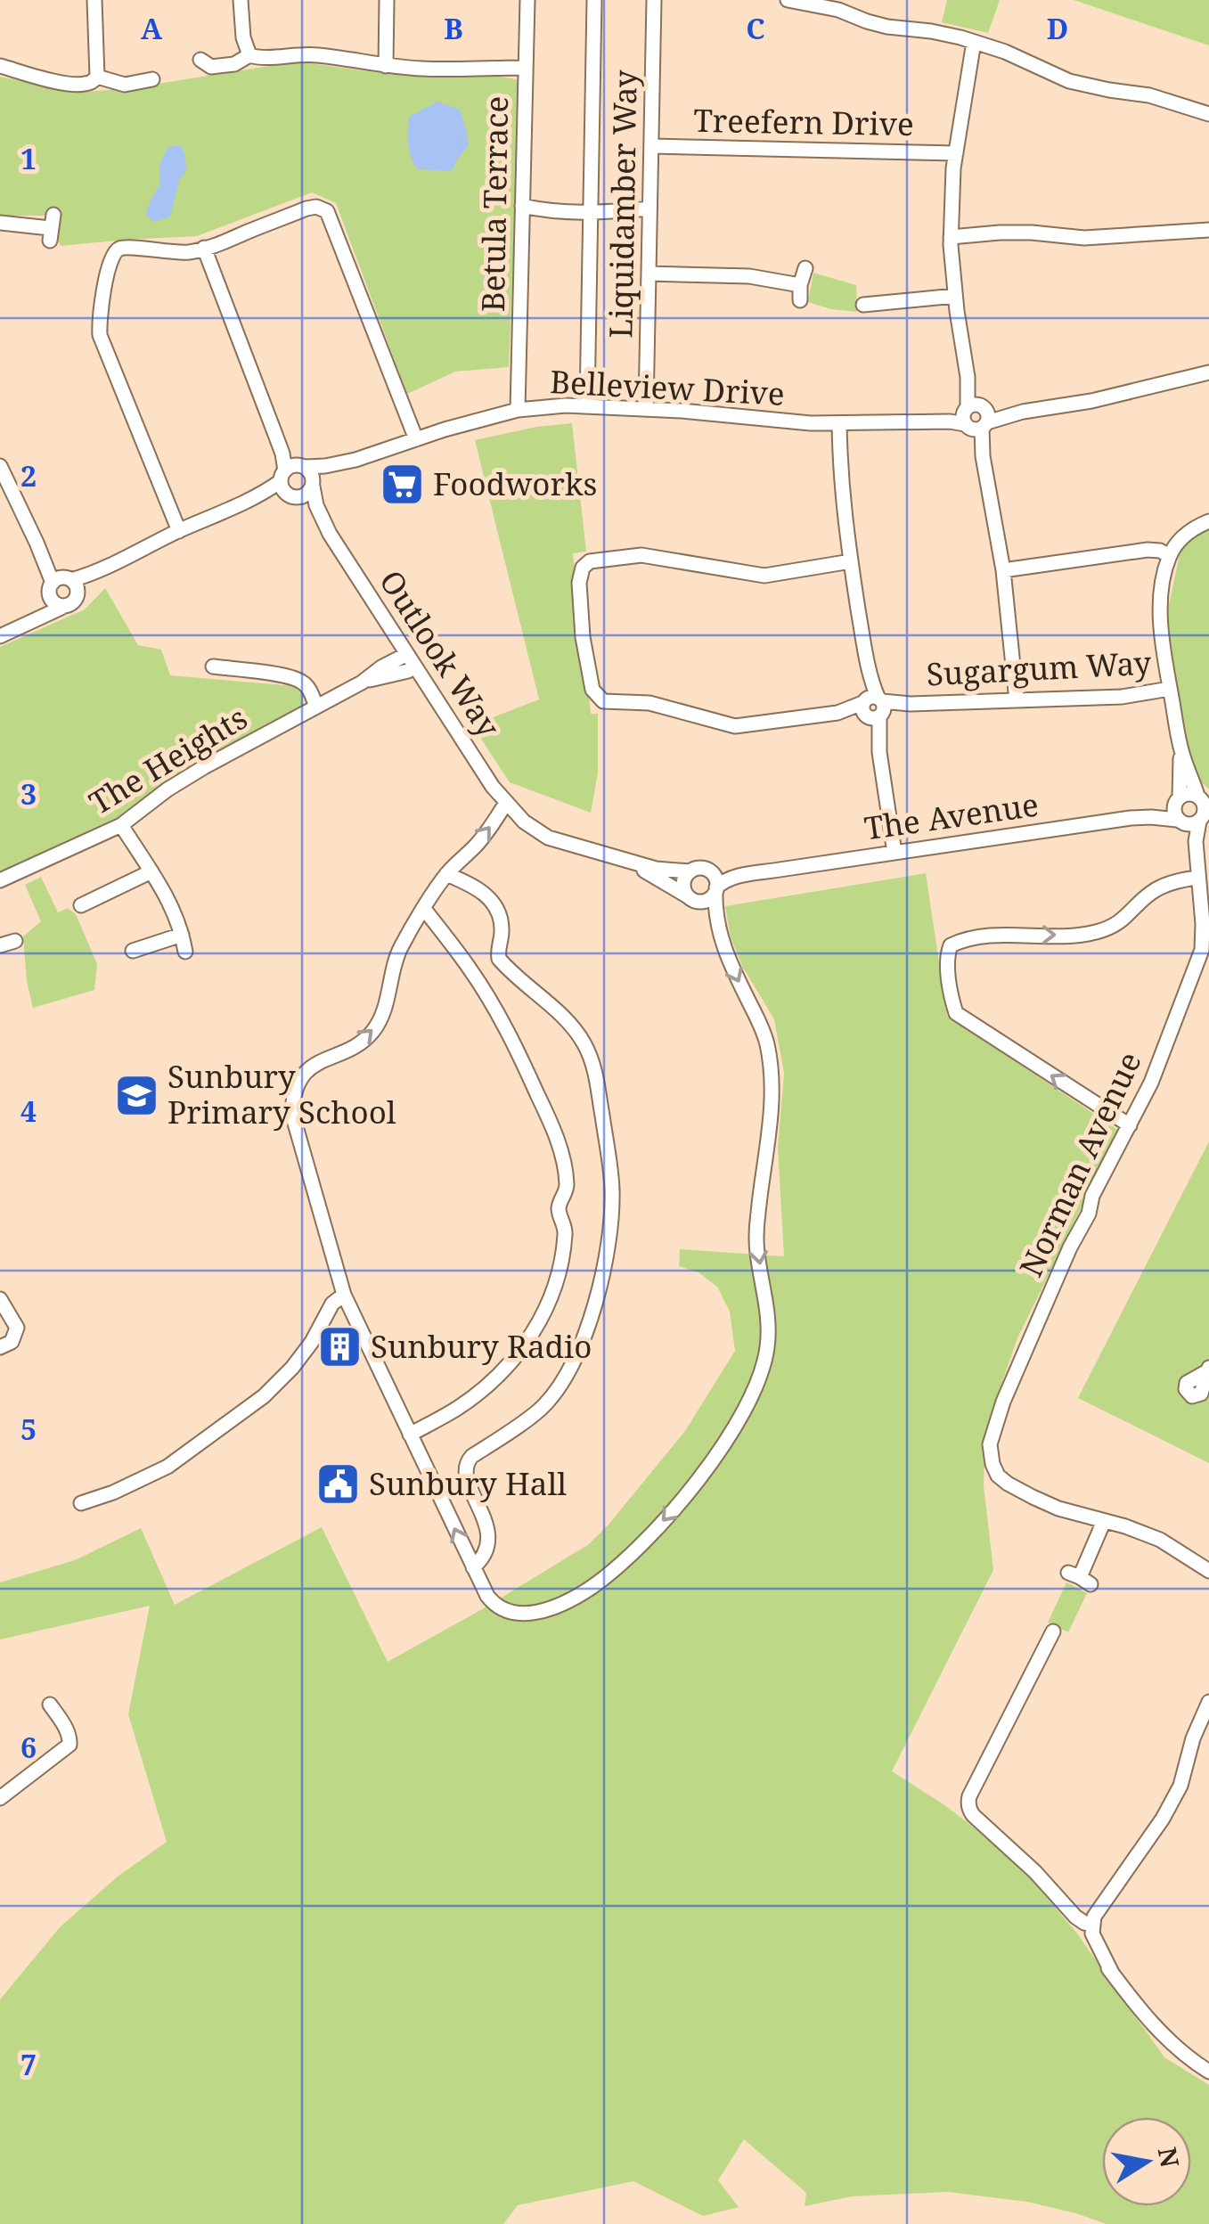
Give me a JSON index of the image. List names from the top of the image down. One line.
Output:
{"streets":{"street":["Treefern Drive","Betula Terrace","Liquidamber Way","Belleview Drive","Outlook Way","Sugargum Way","The Heights","The Avenue","Norman Avenue"]},"crossings":[["Treefern Drive","Liquidamber Way"],["Betula Terrace","Belleview Drive"],["Liquidamber Way","Belleview Drive"],["Belleview Drive","Outlook Way"],["Outlook Way","The Heights"],["Outlook Way","The Avenue"],["The Avenue","Norman Avenue"]],"places":{"supermarket":["Foodworks"],"school or university":["Sunbury Primary School"],"building":["Sunbury Radio"],"public building":["Sunbury Hall"]},"north":"right","grid":{"columns":["A","B","C","D"],"rows":["1","2","3","4","5","6","7"]}}
